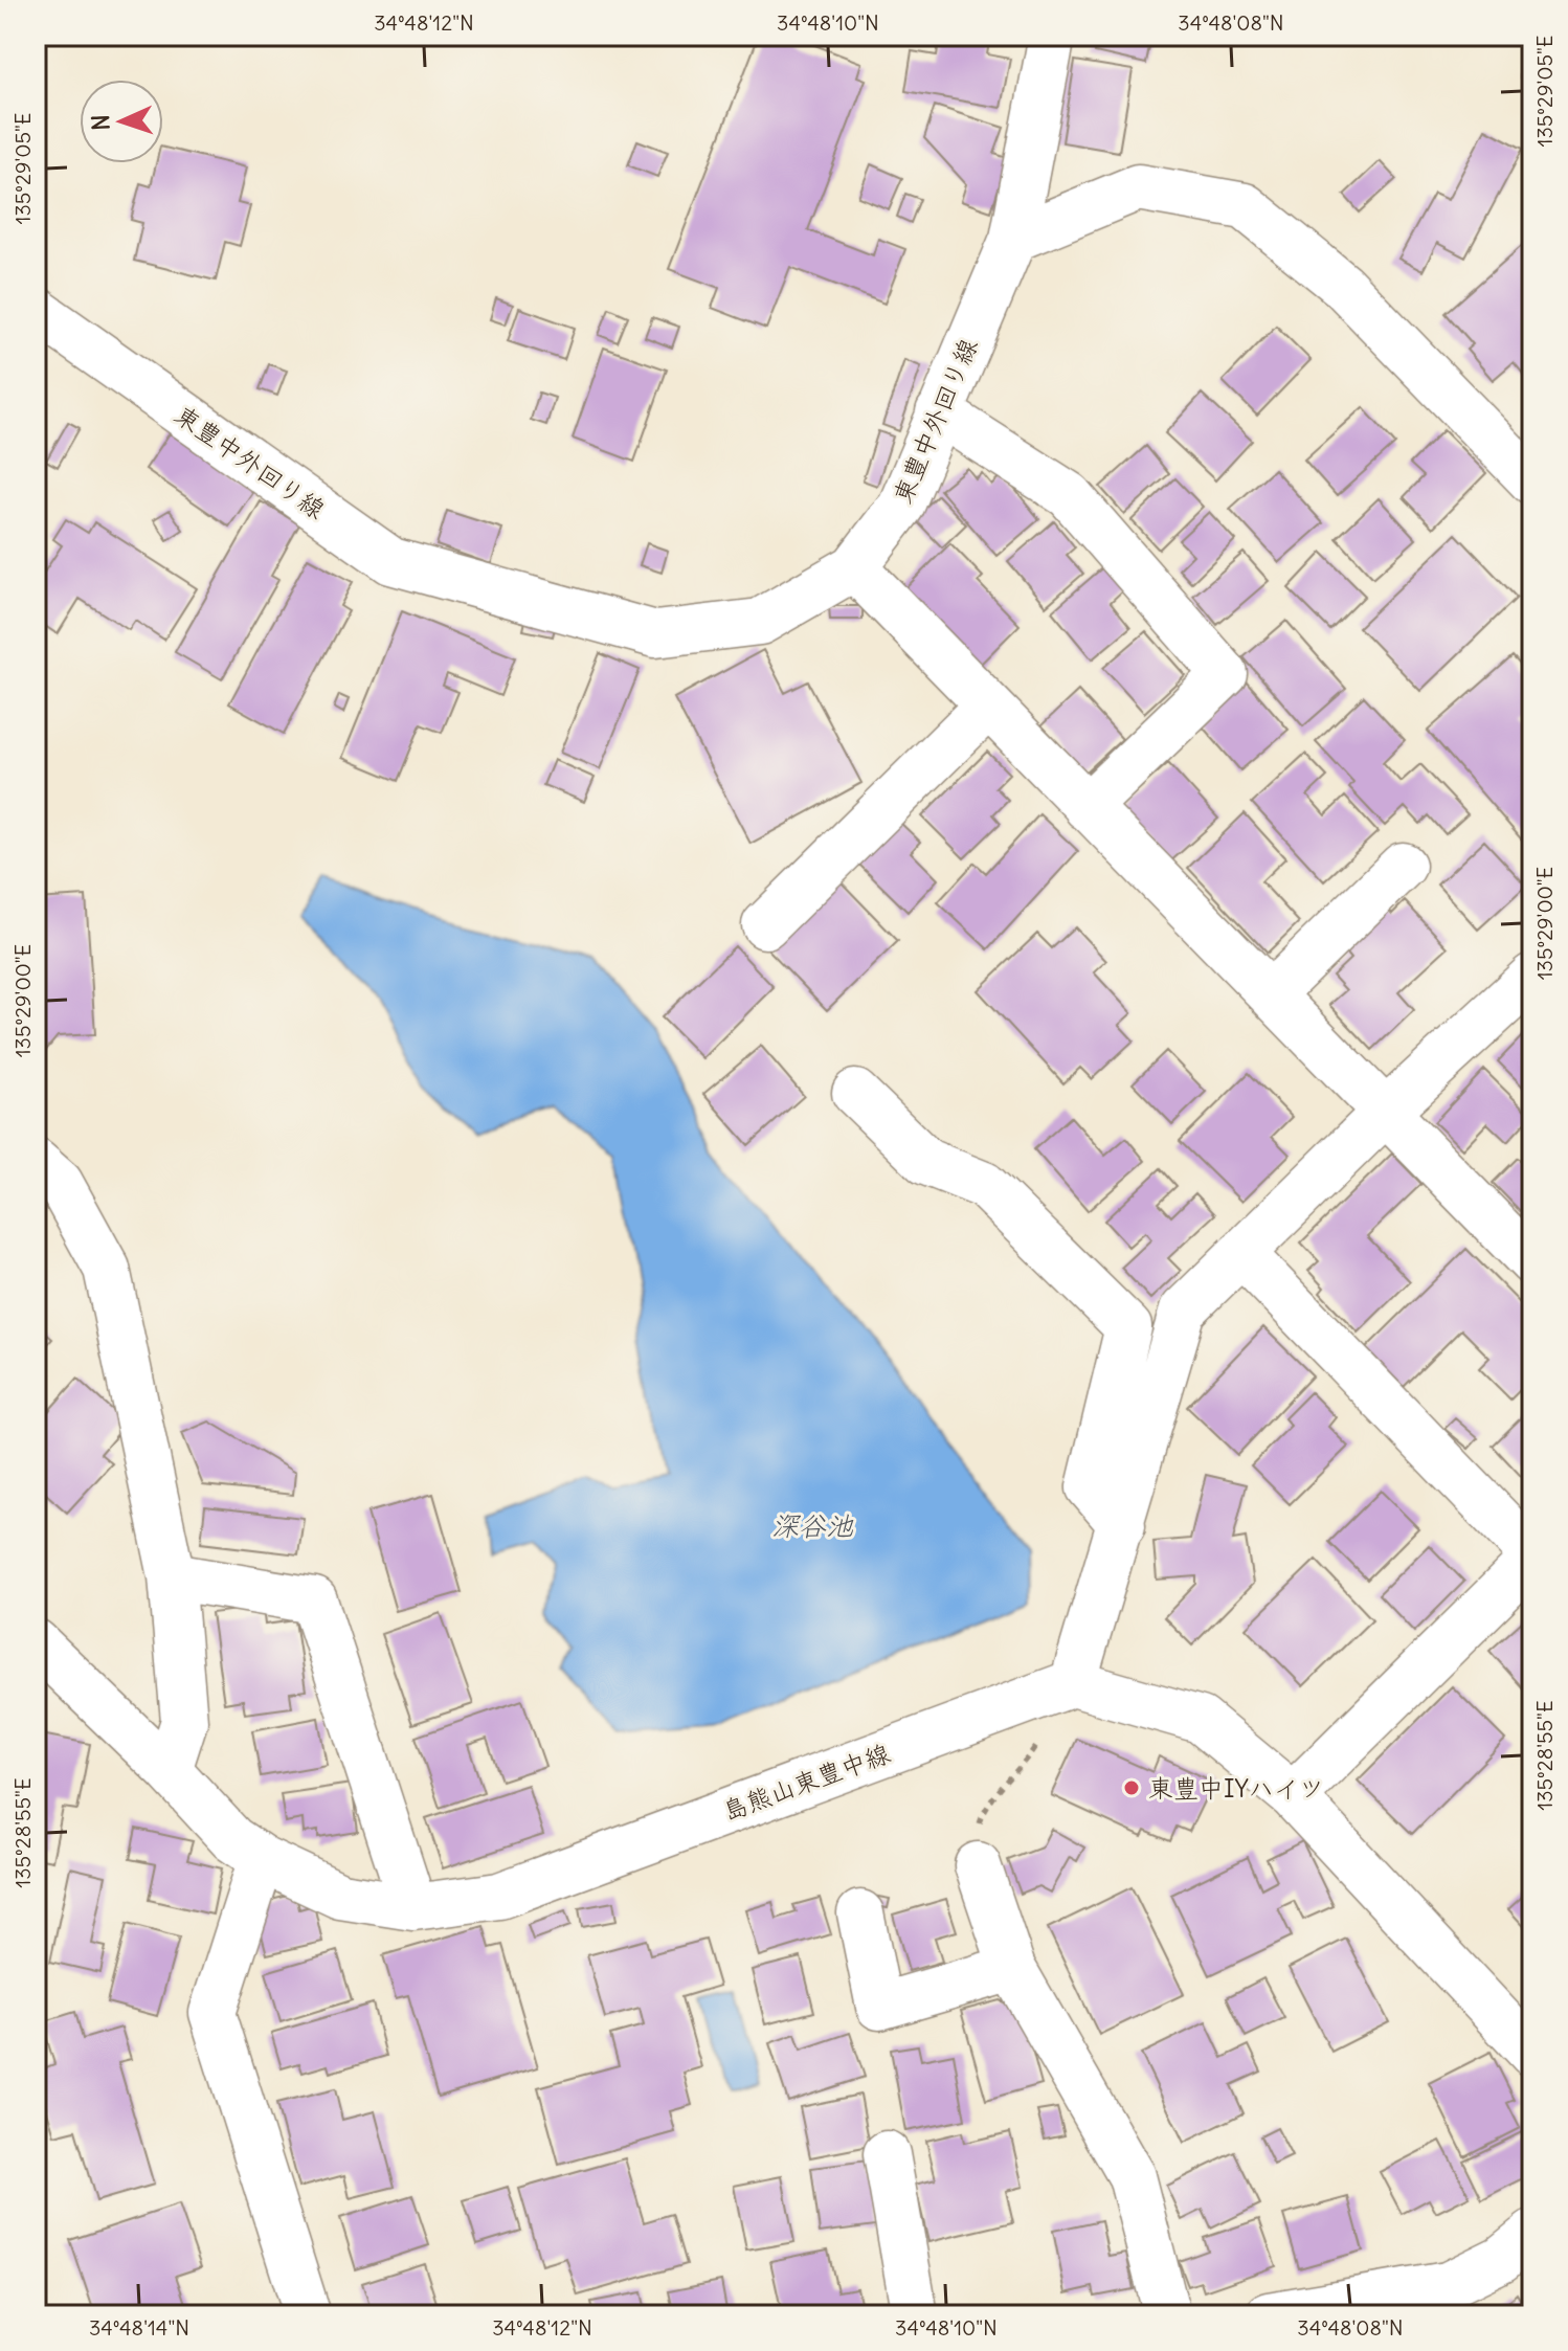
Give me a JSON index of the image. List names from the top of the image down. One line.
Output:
{"streets":{"street":["東豊中外回り線","島熊山東豊中線"]},"water":["深谷池"],"places":["東豊中IYハイツ"],"north":"left","coordinates":["34°48'12\"N","34°48'10\"N","34°48'08\"N","135°29'05\"E","135°29'00\"E","135°28'55\"E","34°48'14\"N"]}
